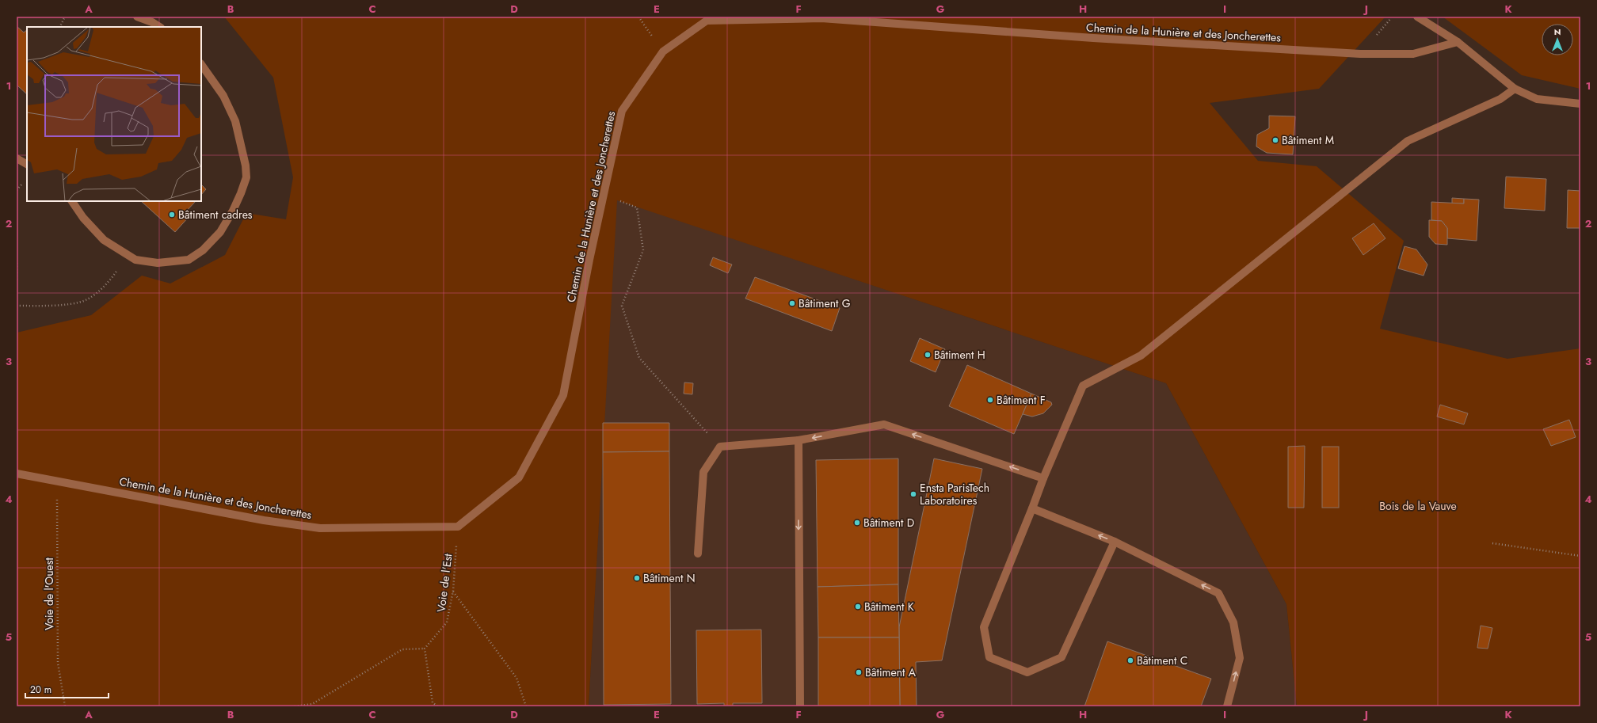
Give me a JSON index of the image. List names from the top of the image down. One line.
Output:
{"streets":{"street":["Chemin de la Hunière et des Joncherettes"],"path":["Voie de l'Est","Voie de l'Ouest"]},"crossings":[["Chemin de la Hunière et des Joncherettes","Voie de l'Est"],["Chemin de la Hunière et des Joncherettes","Voie de l'Ouest"]],"parks":["Bois de la Vauve"],"places":["Bâtiment M","Bâtiment cadres","Bâtiment G","Bâtiment H","Bâtiment F","Ensta ParisTech Laboratoires","Bâtiment D","Bâtiment N","Bâtiment K","Bâtiment C","Bâtiment A"],"scale_bar":"20 m","north":"top","grid":{"columns":["A","B","C","D","E","F","G","H","I","J","K"],"rows":["1","2","3","4","5"]}}
